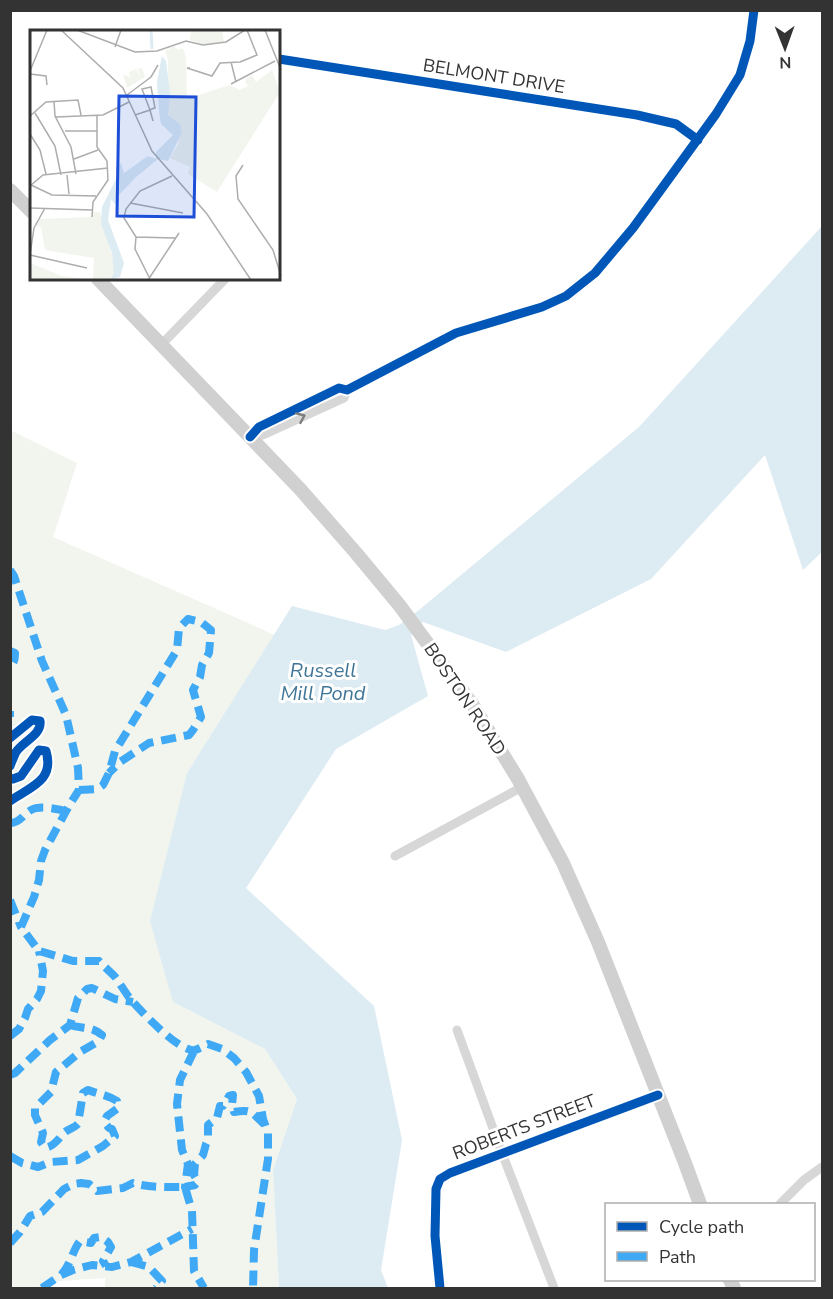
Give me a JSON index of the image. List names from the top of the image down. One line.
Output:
{"streets":{"main road":["BOSTON ROAD"],"street":["BELMONT DRIVE","ROBERTS STREET"]},"crossings":[["BOSTON ROAD","ROBERTS STREET"]],"water":["Russell Mill Pond"],"legend":["Cycle path","Path"],"north":"bottom"}
